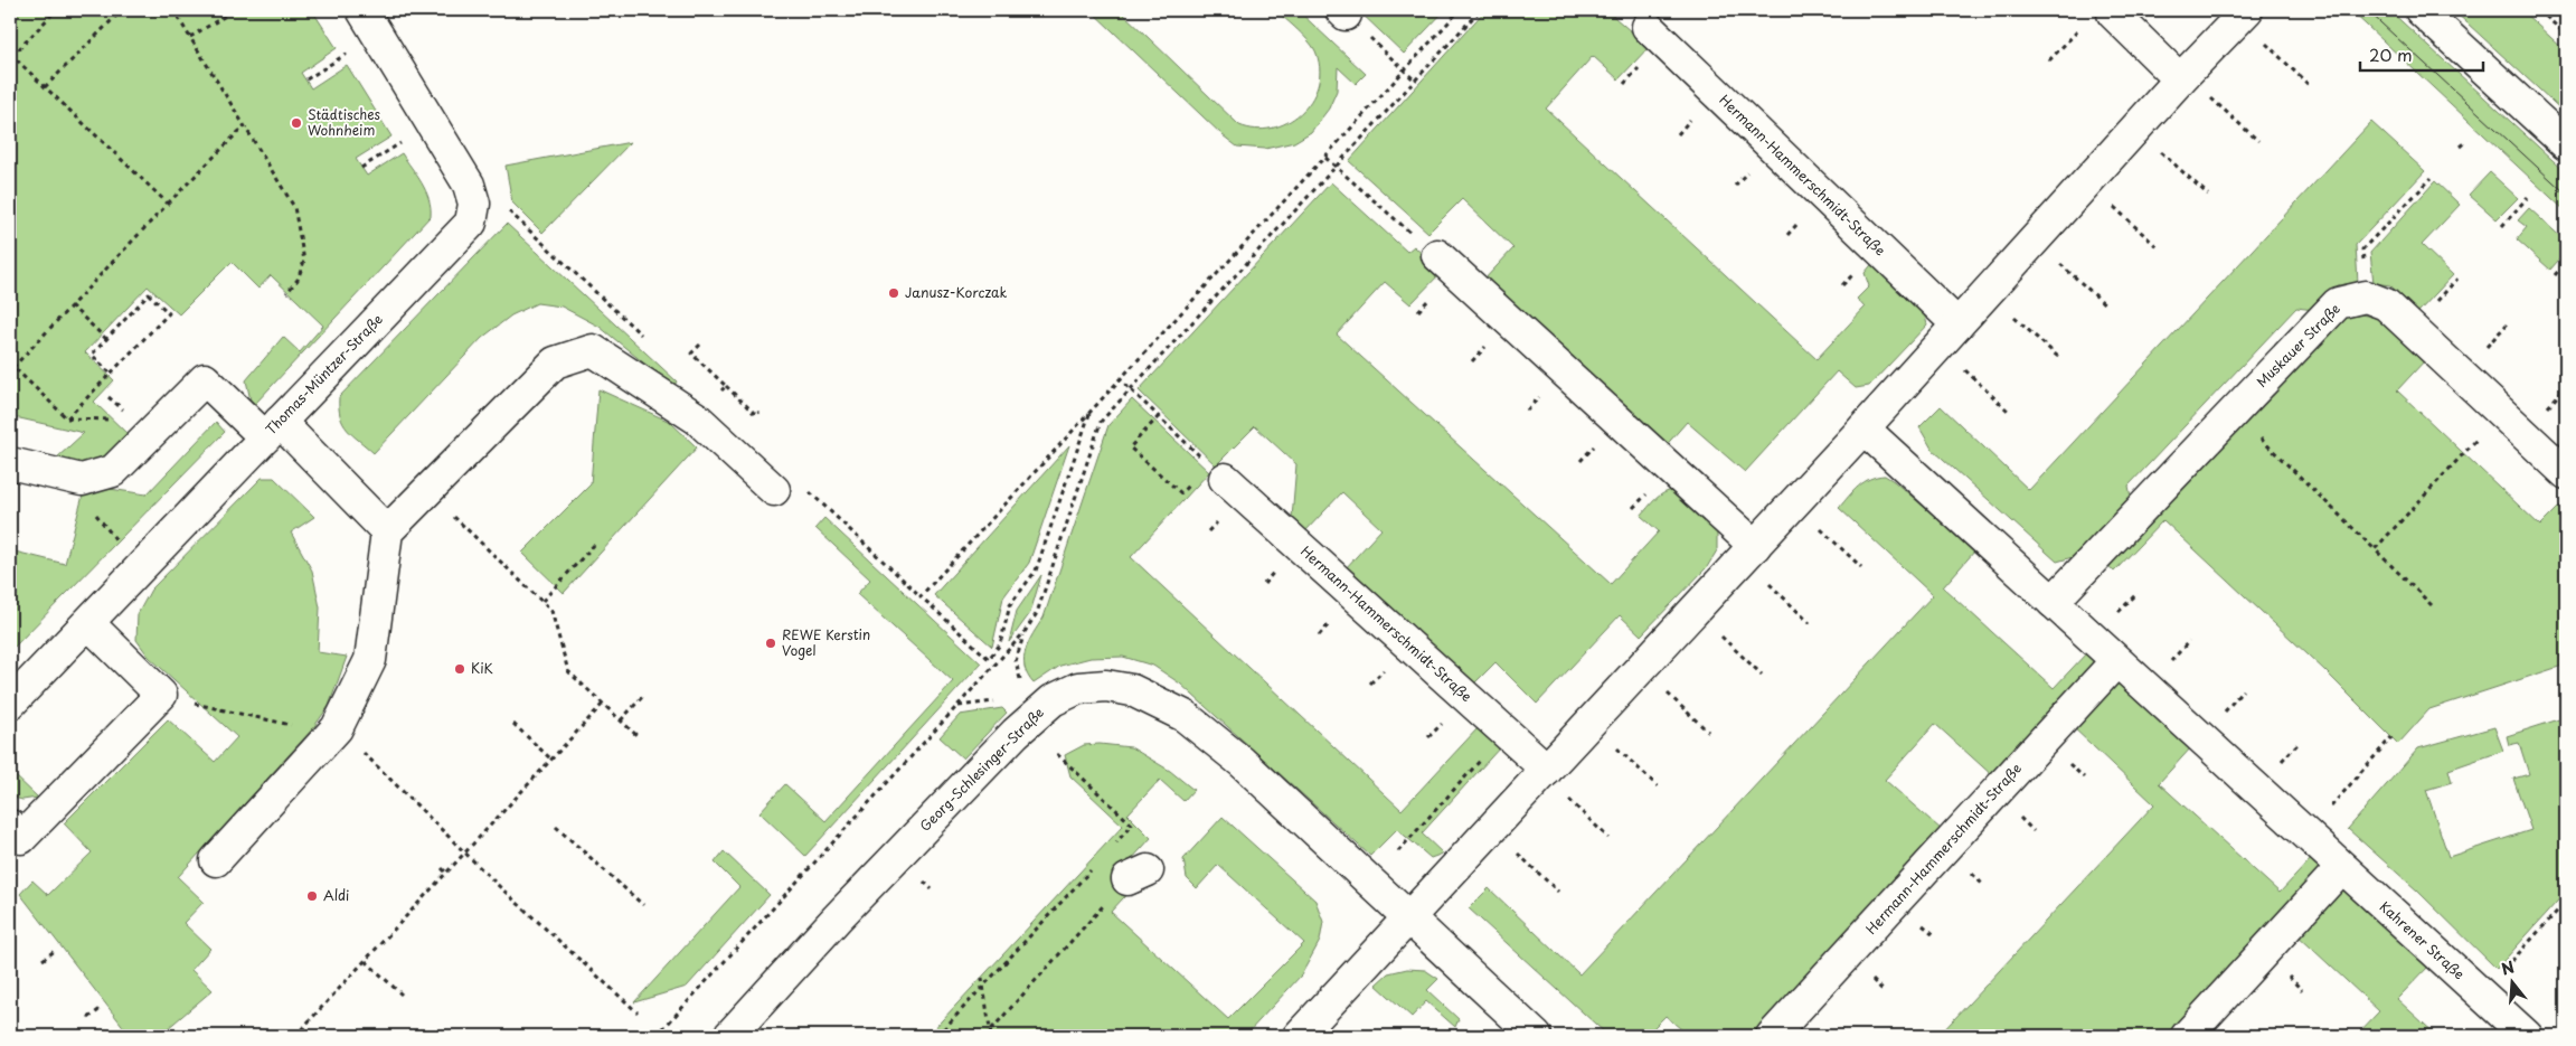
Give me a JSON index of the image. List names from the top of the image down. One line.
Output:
{"streets":{"street":["Hermann-Hammerschmidt-Straße","Muskauer Straße","Thomas-Müntzer-Straße","Georg-Schlesinger-Straße","Kahrener Straße"]},"places":["Städtisches Wohnheim","Janusz-Korczak","REWE Kerstin Vogel","KiK","Aldi"],"scale_bar":"20 m","north":"top"}
